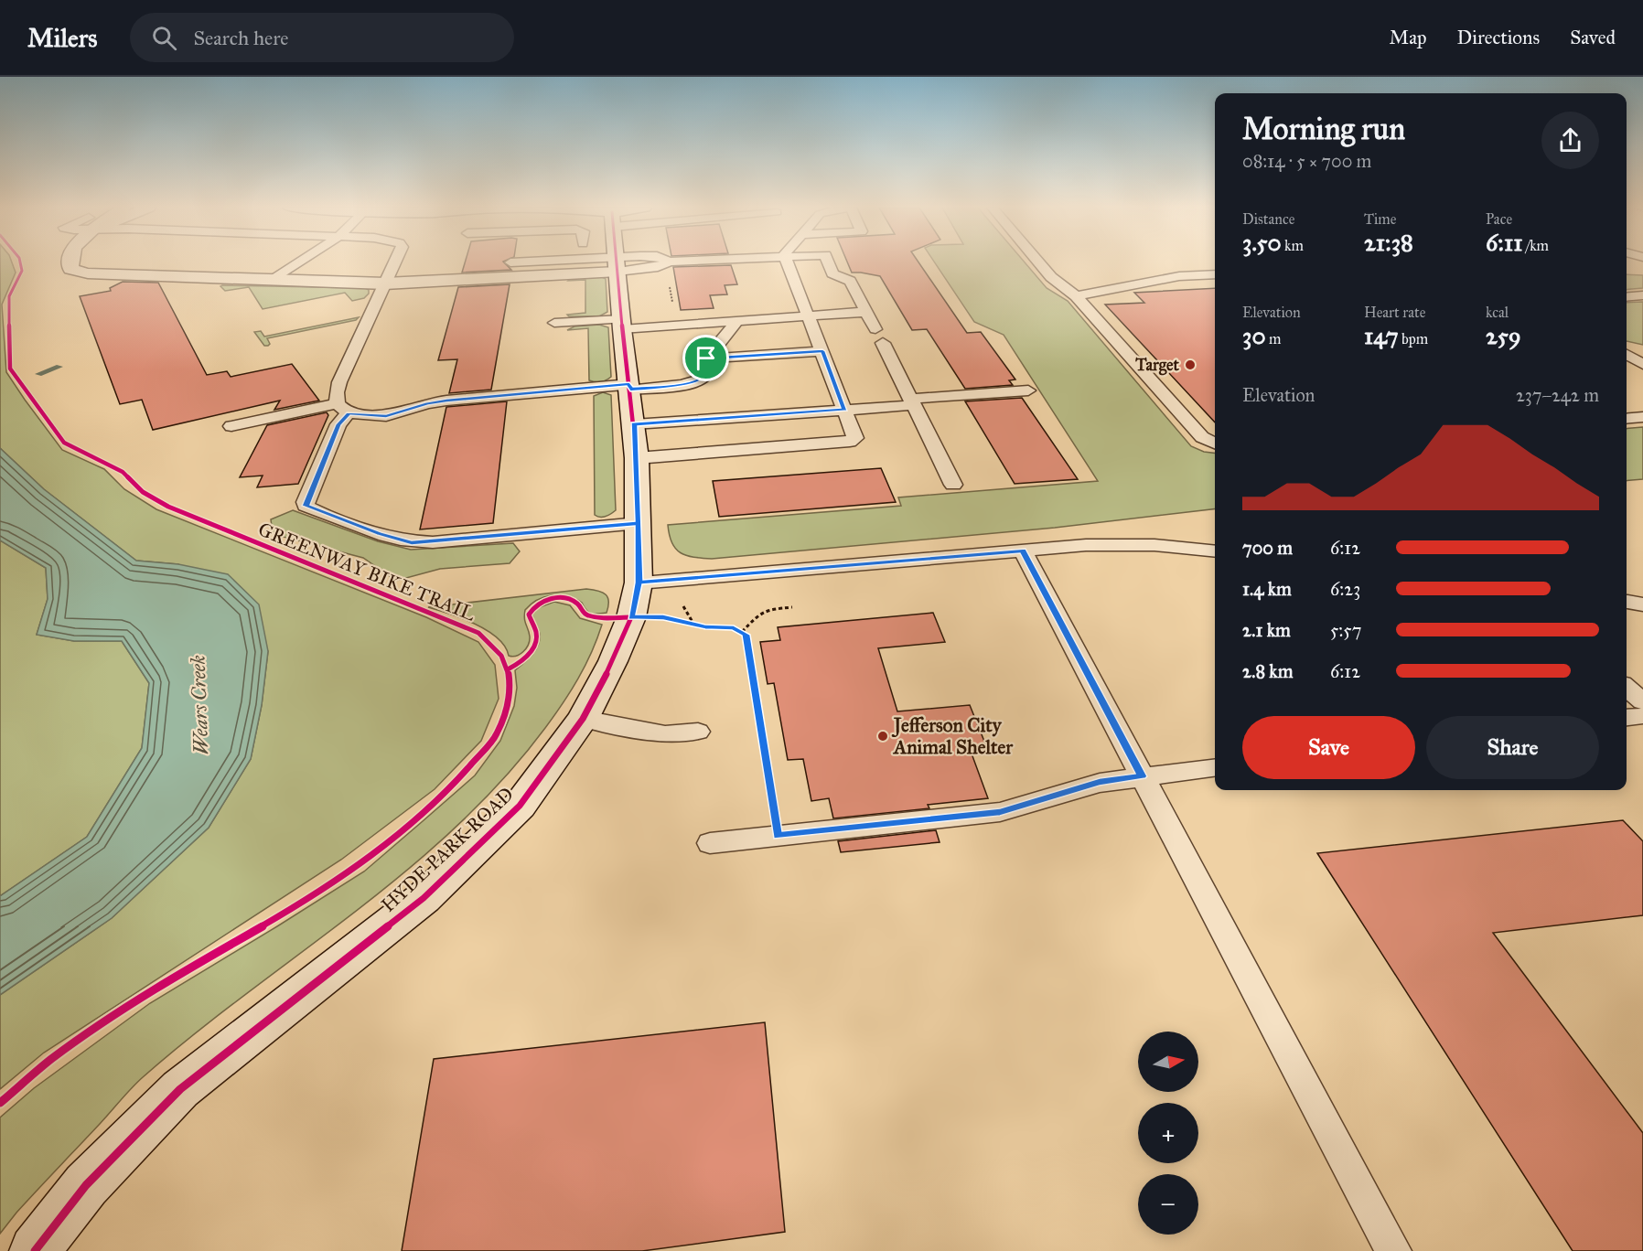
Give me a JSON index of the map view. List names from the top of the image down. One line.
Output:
{"streets":{"street":["HYDE PARK ROAD"],"cycle path":["GREENWAY BIKE TRAIL"]},"water":["Wears Creek"],"places":["Target","Jefferson City Animal Shelter"],"north":"right","page":{"header":"Milers","search":"Search here","nav":["Map","Directions","Saved"],"heading":["Morning run","08:14 · 5 × 700 m"],"stats":[["Distance","3.50 km"],["Time","21:38"],["Pace","6:11 /km"],["Elevation","30 m"],["Heart rate","147 bpm"],["kcal","259"]],"chart":["Elevation","237–242 m"],"list":[{"name":"700 m","note":"6:12"},{"name":"1.4 km","note":"6:23"},{"name":"2.1 km","note":"5:57"},{"name":"2.8 km","note":"6:12"}],"buttons":["Save","Share"],"map_buttons":["+","−"]}}
